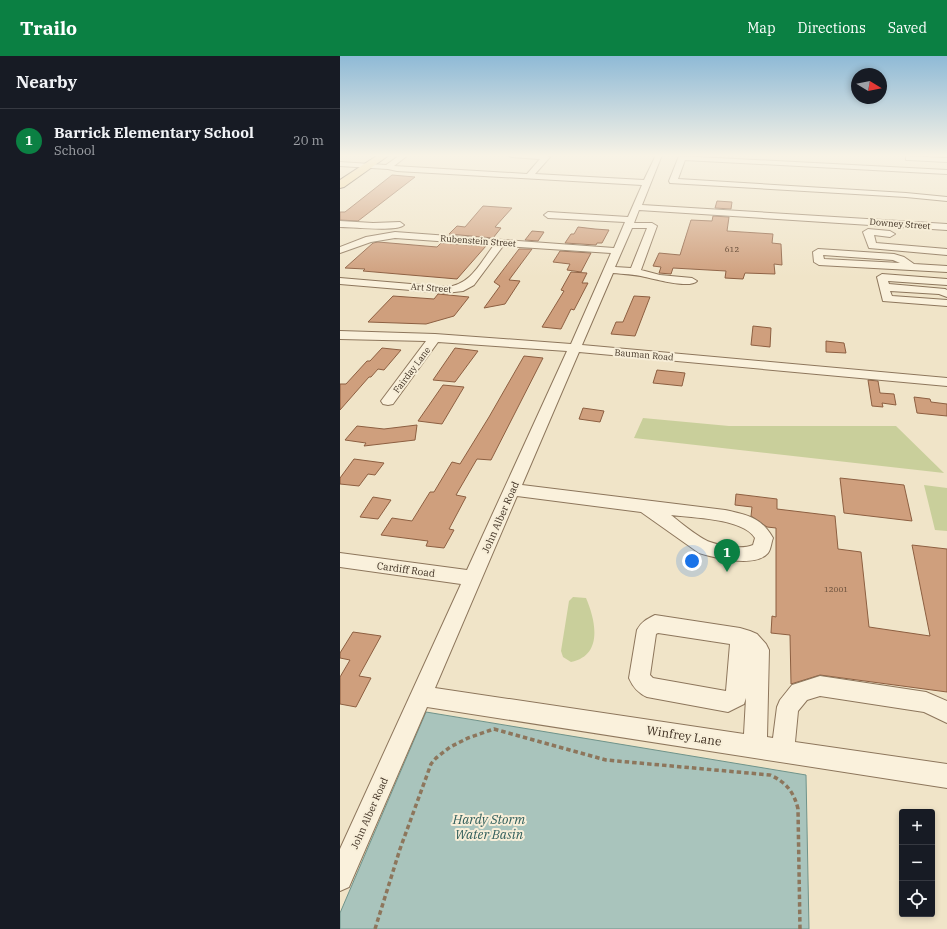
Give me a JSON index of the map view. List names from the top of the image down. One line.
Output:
{"streets":{"street":["Downey Street","Rubenstein Street","Art Street","Bauman Road","Fairday Lane","John Alber Road","Cardiff Road","Winfrey Lane"]},"crossings":[["Downey Street","John Alber Road"],["Rubenstein Street","Art Street"],["Rubenstein Street","John Alber Road"],["Bauman Road","Fairday Lane"],["Bauman Road","John Alber Road"],["John Alber Road","Cardiff Road"],["John Alber Road","Winfrey Lane"]],"water":["Hardy Storm Water Basin"],"house_numbers":["612","12001"],"north":"right","page":{"header":"Trailo","nav":["Map","Directions","Saved"],"heading":"Nearby","list":[{"mark":"1","name":"Barrick Elementary School","note":"School","value":"20 m"}],"pins":"1","map_buttons":["+","−"]}}
